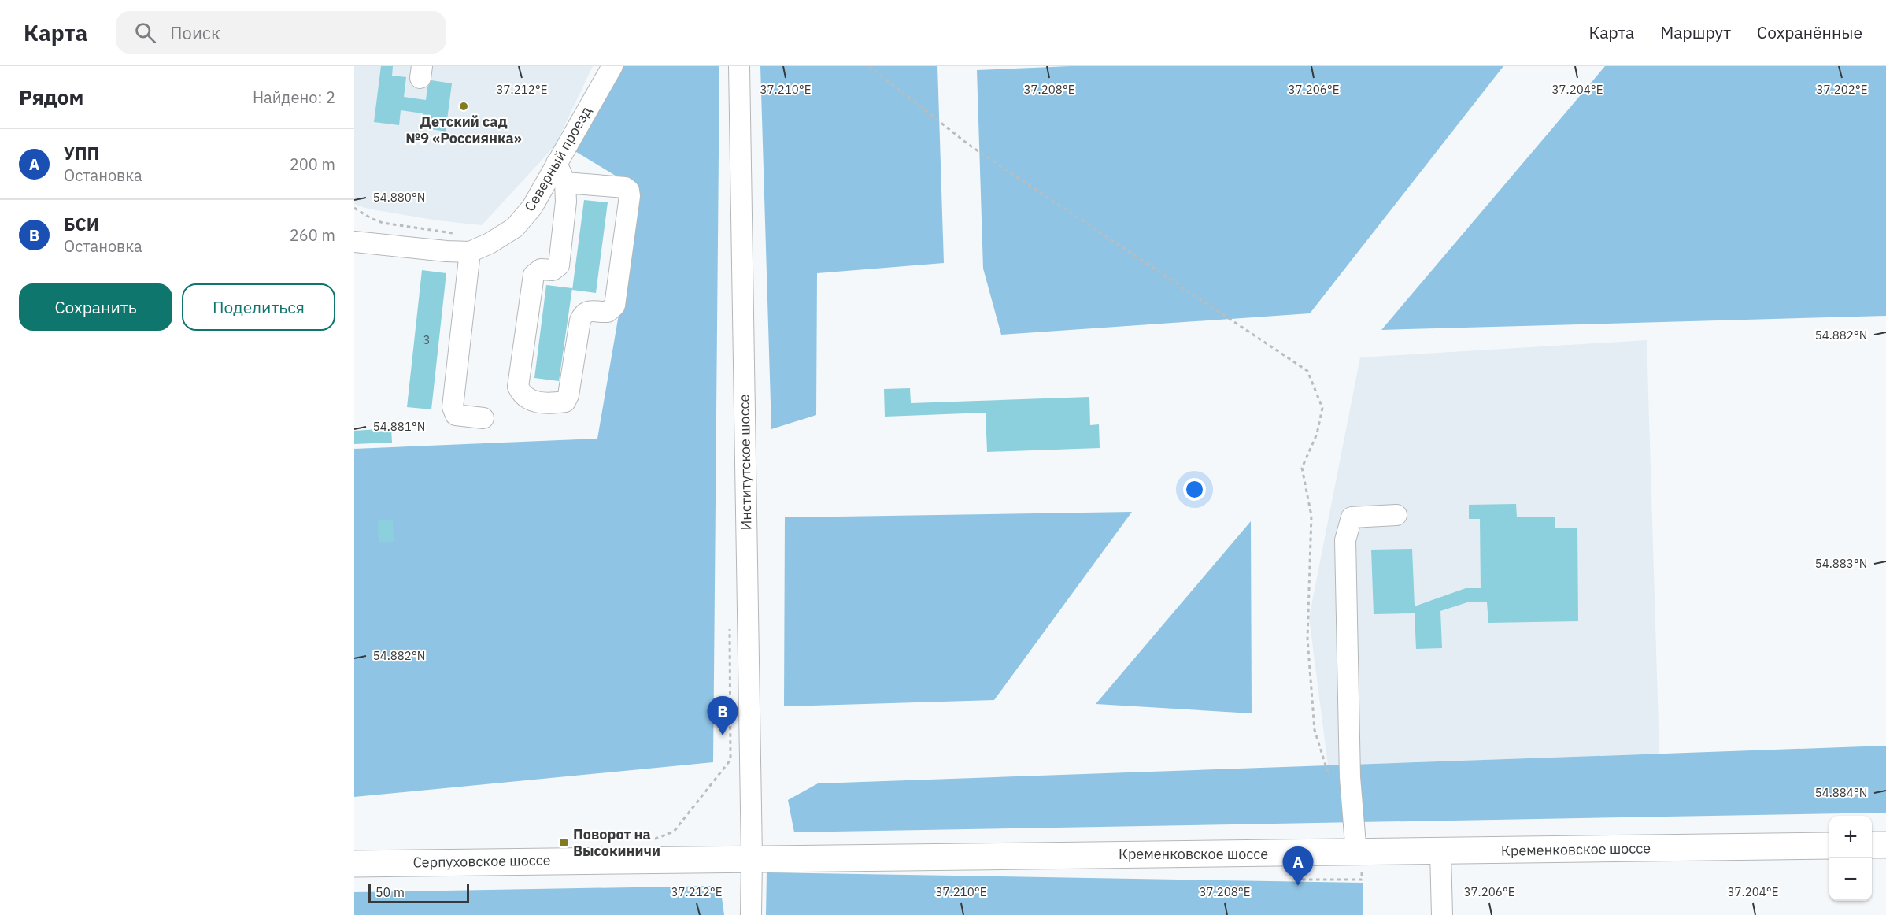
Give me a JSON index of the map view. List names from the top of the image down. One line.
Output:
{"streets":{"main road":["Кременковское шоссе","Серпуховское шоссе"],"street":["Северный проезд","Институтское шоссе"]},"crossings":[["Институтское шоссе","Кременковское шоссе"],["Институтское шоссе","Серпуховское шоссе"],["Кременковское шоссе","Серпуховское шоссе"]],"places":{"other":["Детcкий сад №9 «Россиянка»"],"transit":["Поворот на Высокиничи"]},"house_numbers":["3"],"scale_bar":"50 m","page":{"header":"Карта","search":"Поиск","nav":["Карта","Маршрут","Сохранённые"],"heading":["Рядом","Найдено: 2"],"list":[{"mark":"A","name":"УПП","note":"Остановка","value":"200 m"},{"mark":"B","name":"БСИ","note":"Остановка","value":"260 m"}],"buttons":["Сохранить","Поделиться"],"pins":["B","A"],"map_buttons":["+","−"],"scale":"50 m"},"coordinates":["37.212°E","37.210°E","37.208°E","37.206°E","37.204°E","37.202°E","54.880°N","54.882°N","54.881°N","54.883°N","54.884°N"]}
